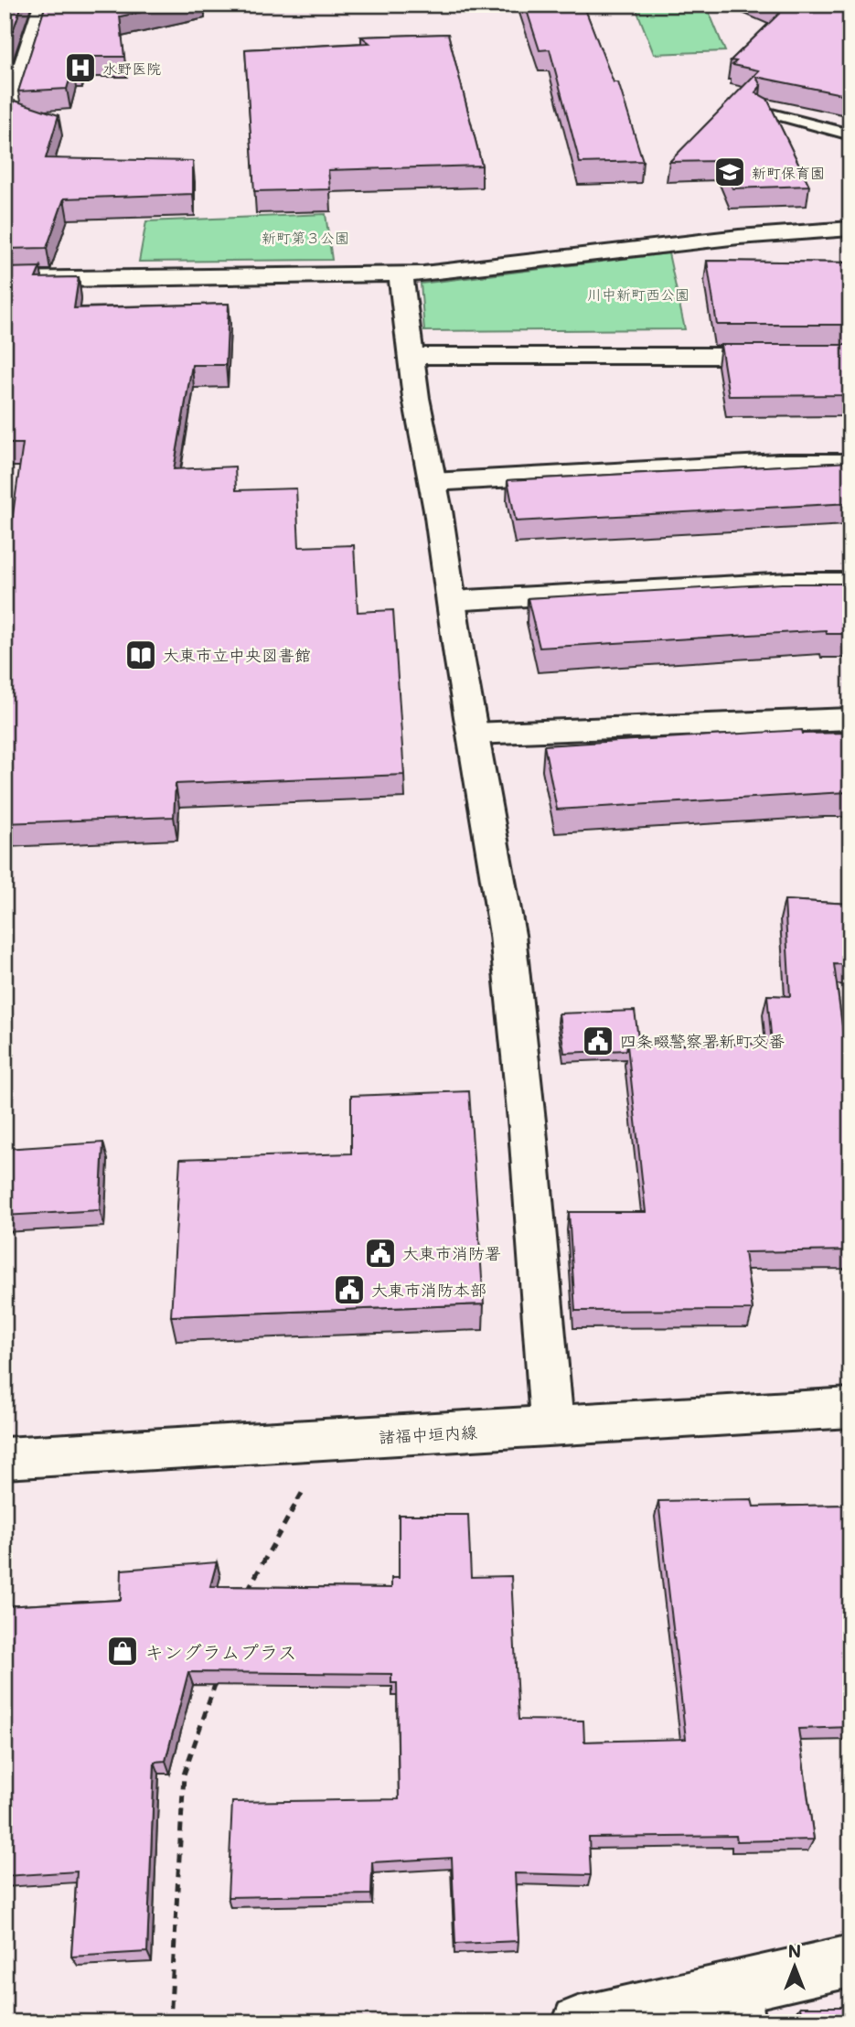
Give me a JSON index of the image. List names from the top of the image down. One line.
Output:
{"streets":{"street":["諸福中垣内線"]},"parks":["新町第３公園","川中新町西公園"],"places":{"hospital":["水野医院"],"school or university":["新町保育園"],"library":["大東市立中央図書館"],"public building":["四条畷警察署新町交番","大東市消防署","大東市消防本部"],"shop":["キングラムプラス"]},"north":"top"}
